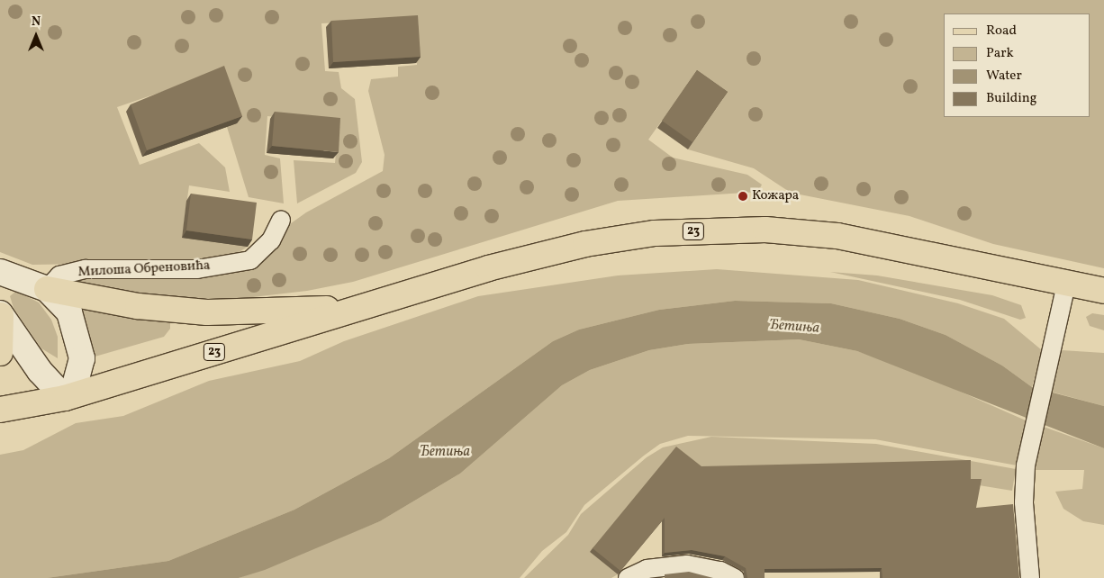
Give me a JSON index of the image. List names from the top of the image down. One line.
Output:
{"streets":{"main road":["23"],"lane":["Милоша Обреновића"]},"water":["Ђетиња"],"places":["Кожара"],"legend":["Road","Park","Water","Building"],"north":"top"}
